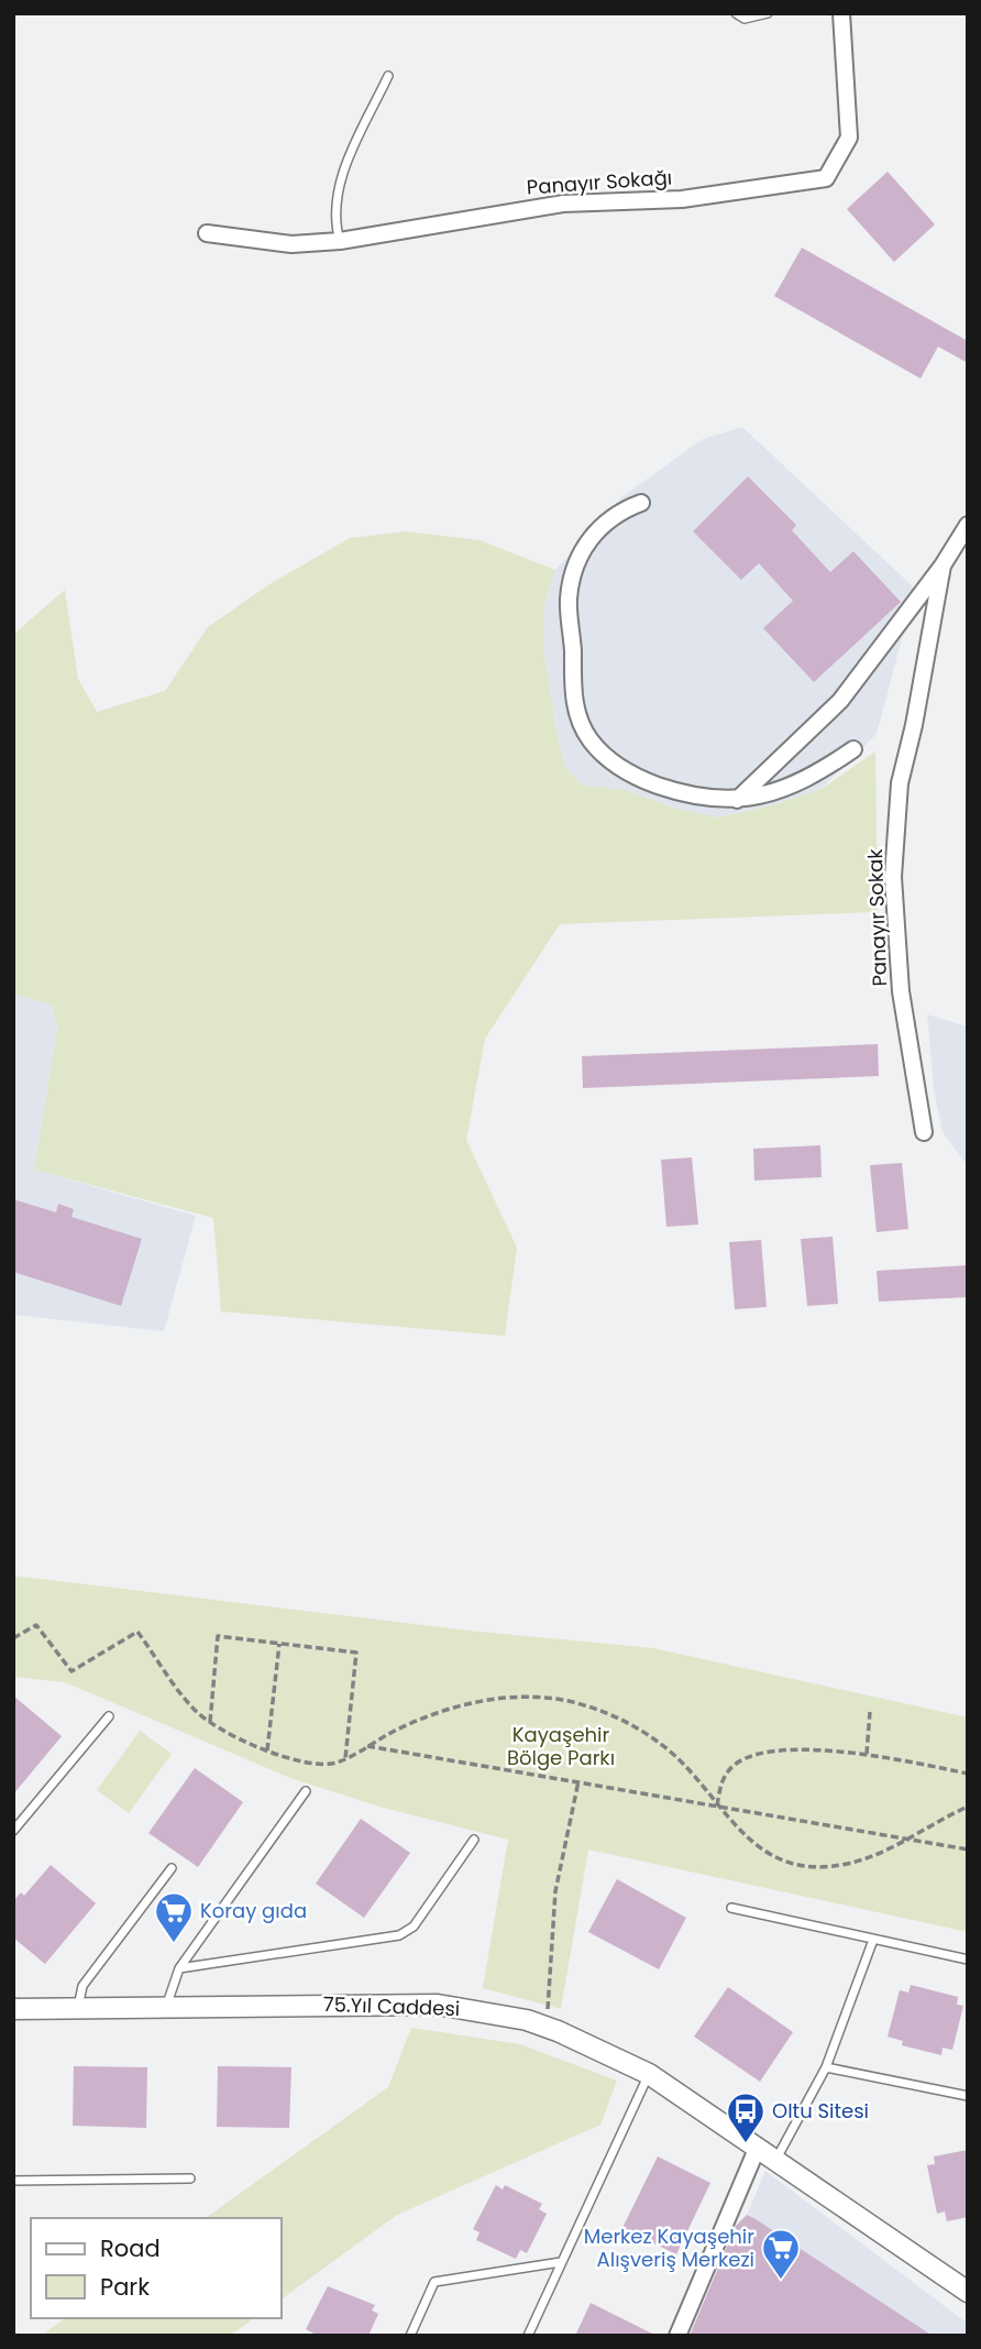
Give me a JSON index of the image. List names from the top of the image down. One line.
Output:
{"streets":{"street":["Panayır Sokağı","Panayır Sokak","75.Yıl Caddesi"]},"parks":["Kayaşehir Bölge Parkı"],"places":{"supermarket":["Koray gıda","Merkez Kayaşehir Alışveriş Merkezi"],"bus stop":["Oltu Sitesi"]},"legend":["Road","Park"]}
